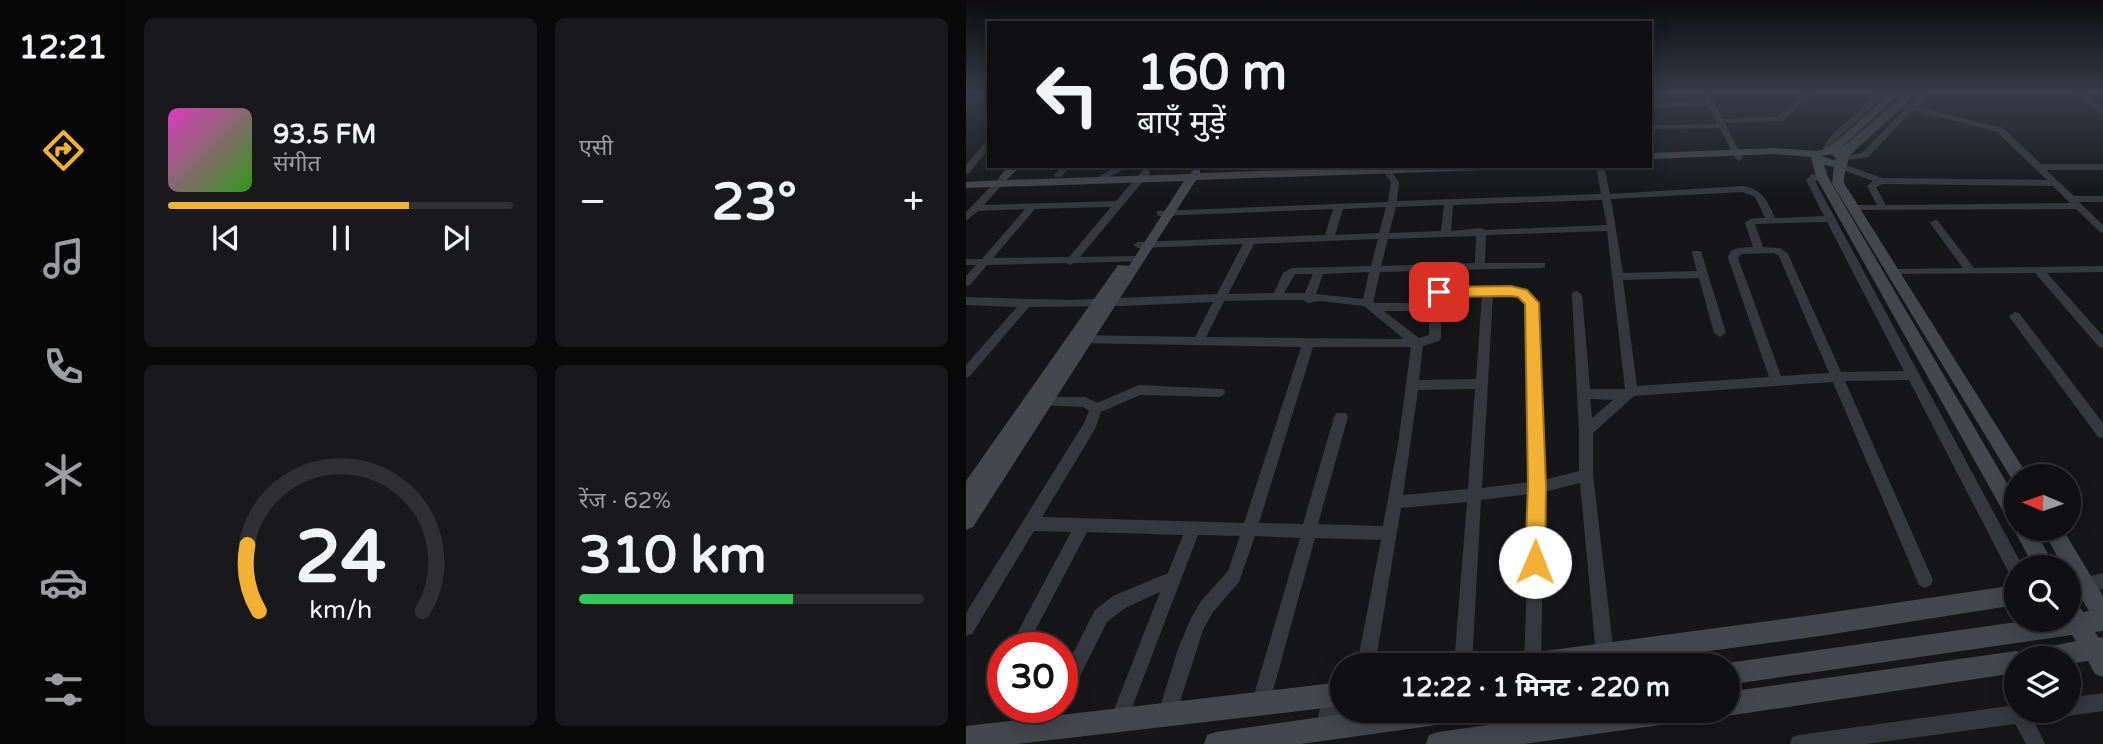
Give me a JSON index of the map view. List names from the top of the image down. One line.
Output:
{"north":"left","page":{"tabs":"12:21","tile":["एसी",["रेंज · 62%","310 km"]],"turn":["160 m","बाएँ मुड़ें"],"song":["93.5 FM","संगीत"],"heat":["−","23°","+"],"limit":"30","trip":"12:22 · 1 मिनट · 220 m","gauge":["24","km/h"]}}
